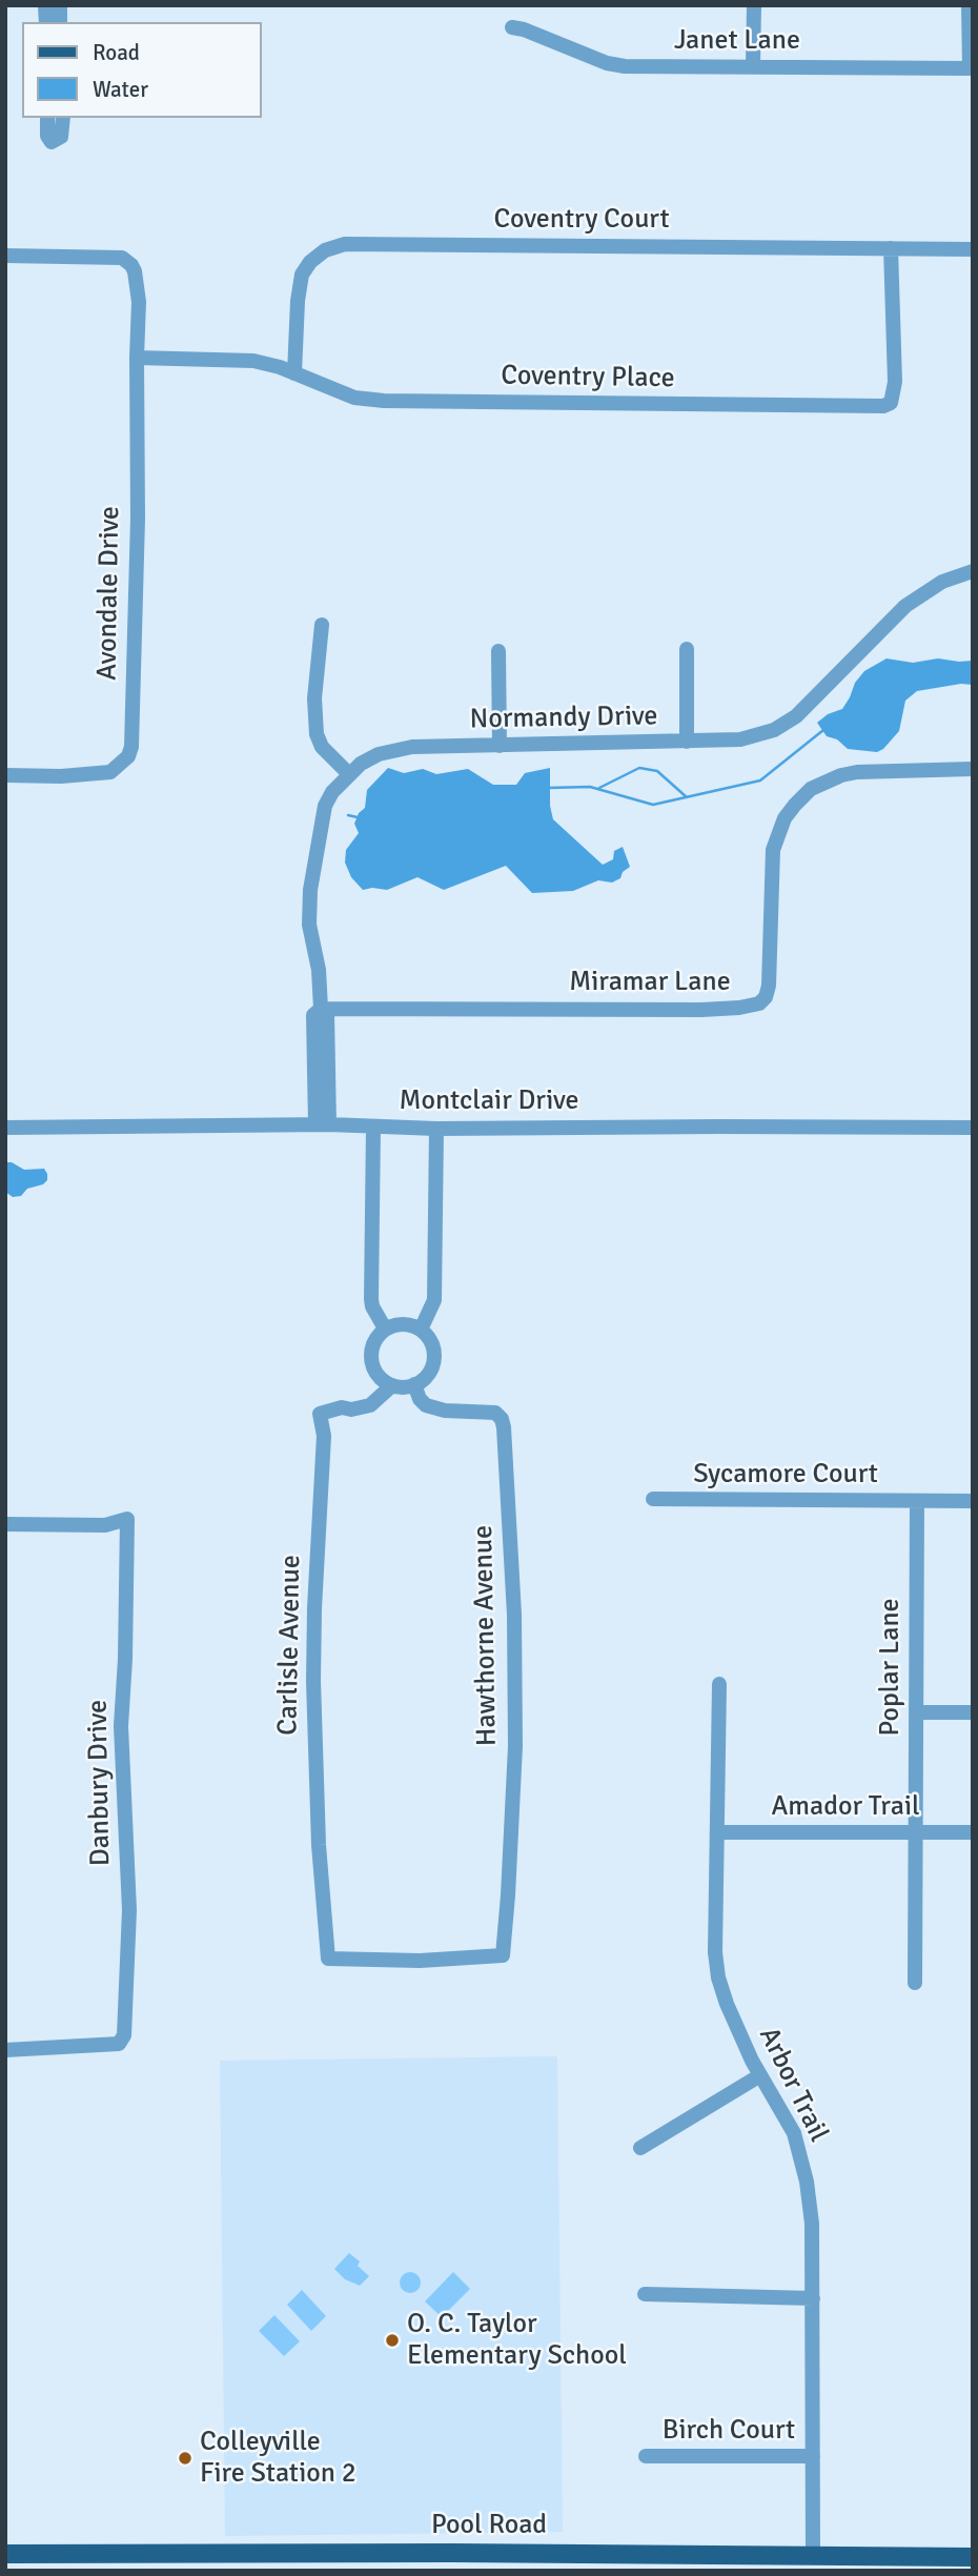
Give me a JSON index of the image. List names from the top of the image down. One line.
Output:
{"streets":{"main road":["Pool Road"],"street":["Janet Lane","Coventry Court","Coventry Place","Avondale Drive","Normandy Drive","Miramar Lane","Montclair Drive","Sycamore Court","Hawthorne Avenue","Carlisle Avenue","Poplar Lane","Danbury Drive","Amador Trail","Arbor Trail","Birch Court"]},"crossings":[["Coventry Court","Coventry Place"],["Coventry Place","Avondale Drive"],["Normandy Drive","Miramar Lane"],["Normandy Drive","Montclair Drive"],["Sycamore Court","Poplar Lane"],["Hawthorne Avenue","Carlisle Avenue"],["Poplar Lane","Amador Trail"],["Amador Trail","Arbor Trail"],["Arbor Trail","Birch Court"],["Arbor Trail","Pool Road"]],"places":["O. C. Taylor Elementary School","Colleyville Fire Station 2"],"legend":["Road","Water"]}
